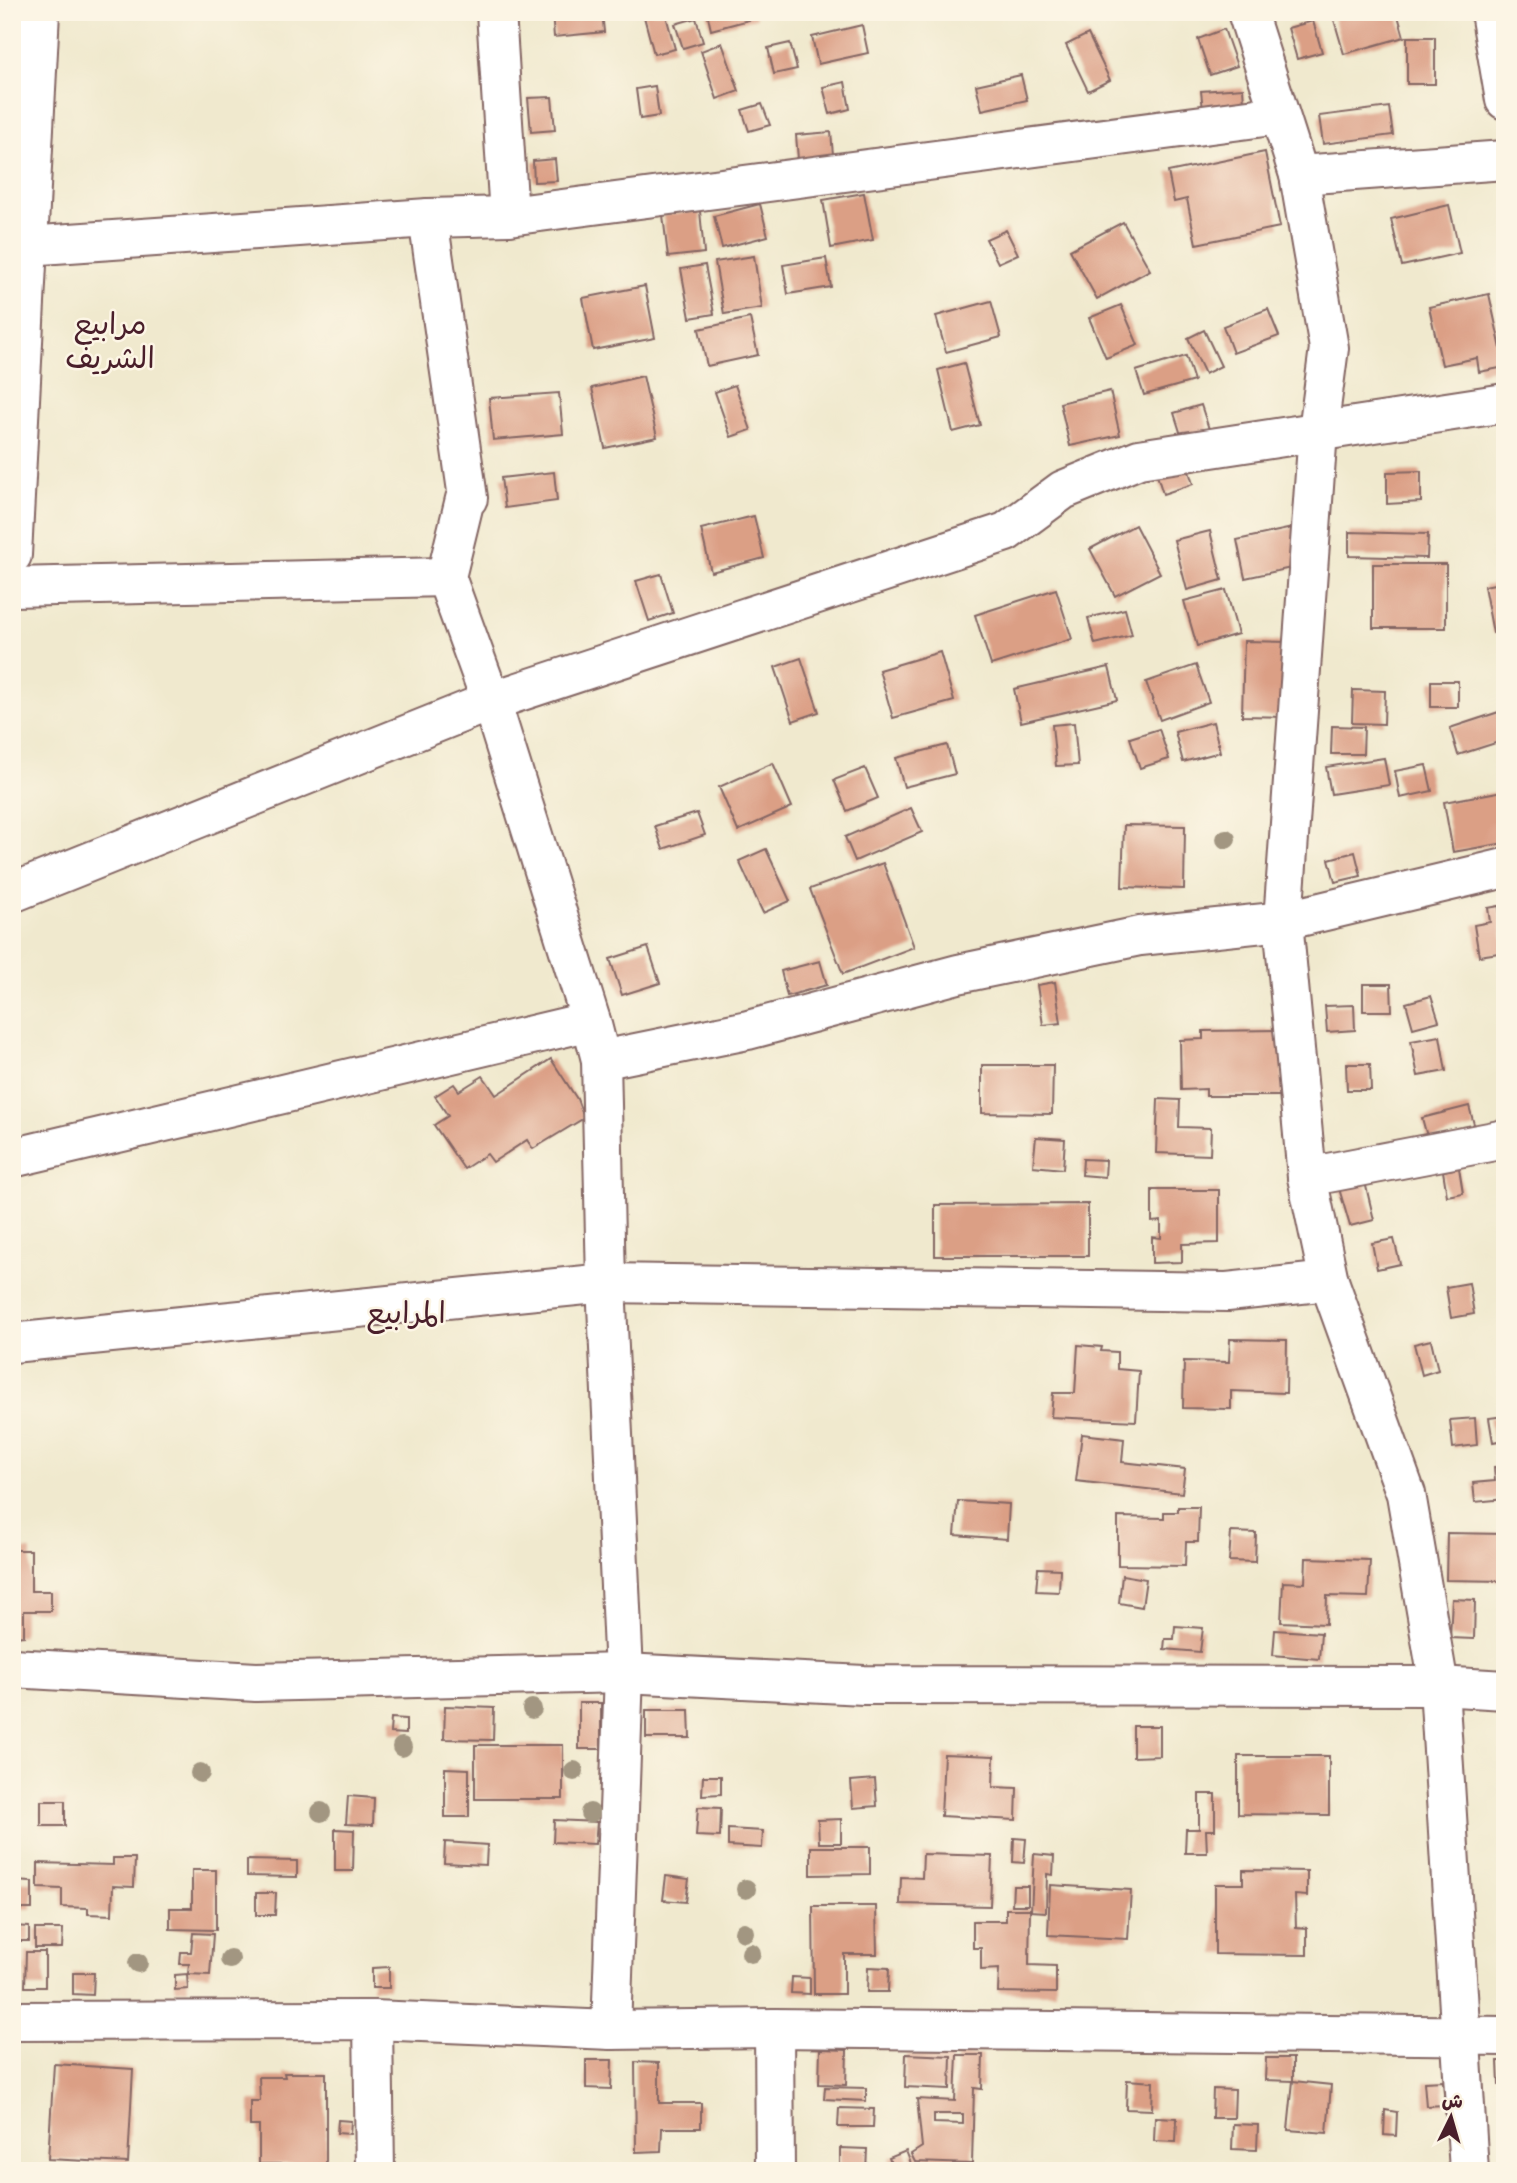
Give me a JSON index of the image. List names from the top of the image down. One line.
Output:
{"districts":["مرابيع الشريف","المرابيع"],"north":"top"}
